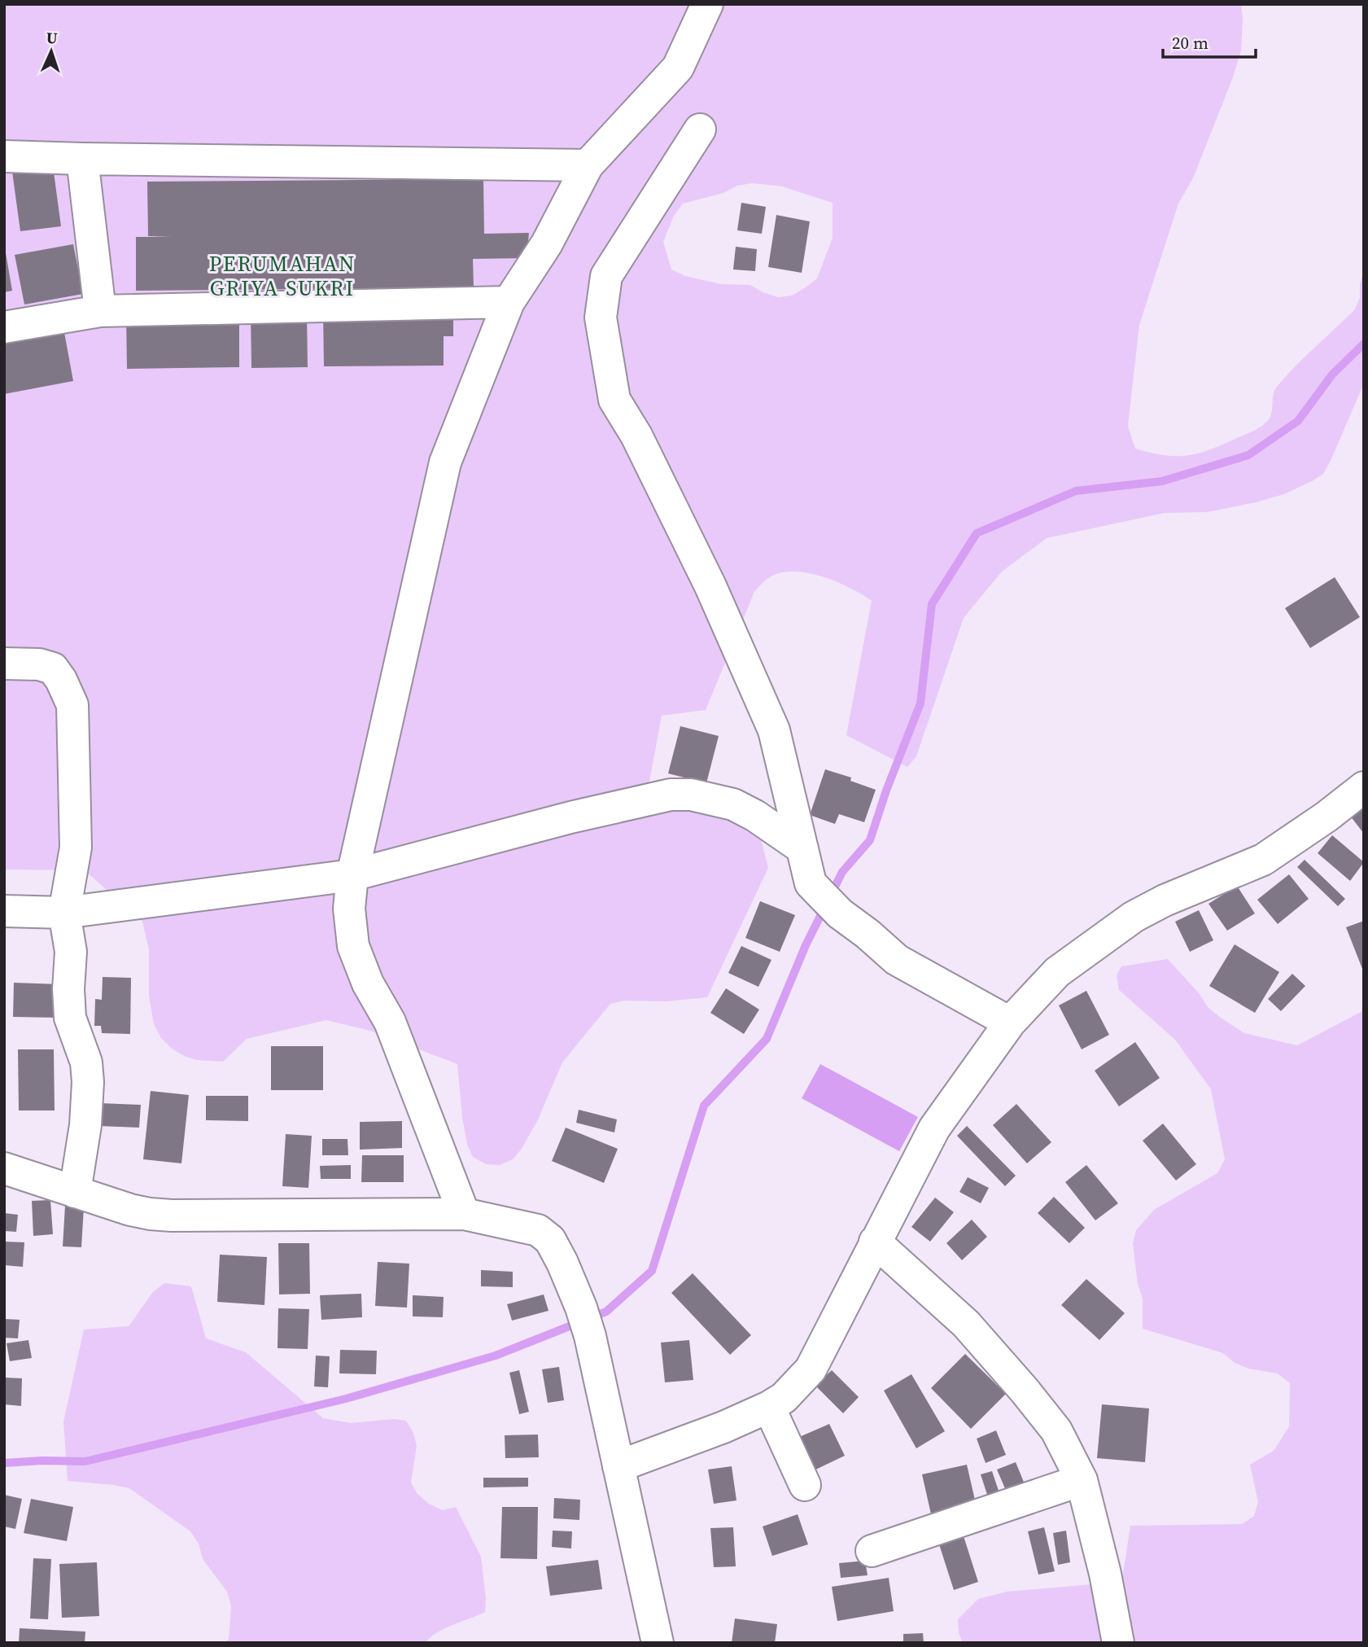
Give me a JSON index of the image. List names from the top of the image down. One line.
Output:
{"districts":["PERUMAHAN GRIYA SUKRI"],"scale_bar":"20 m","north":"top"}
